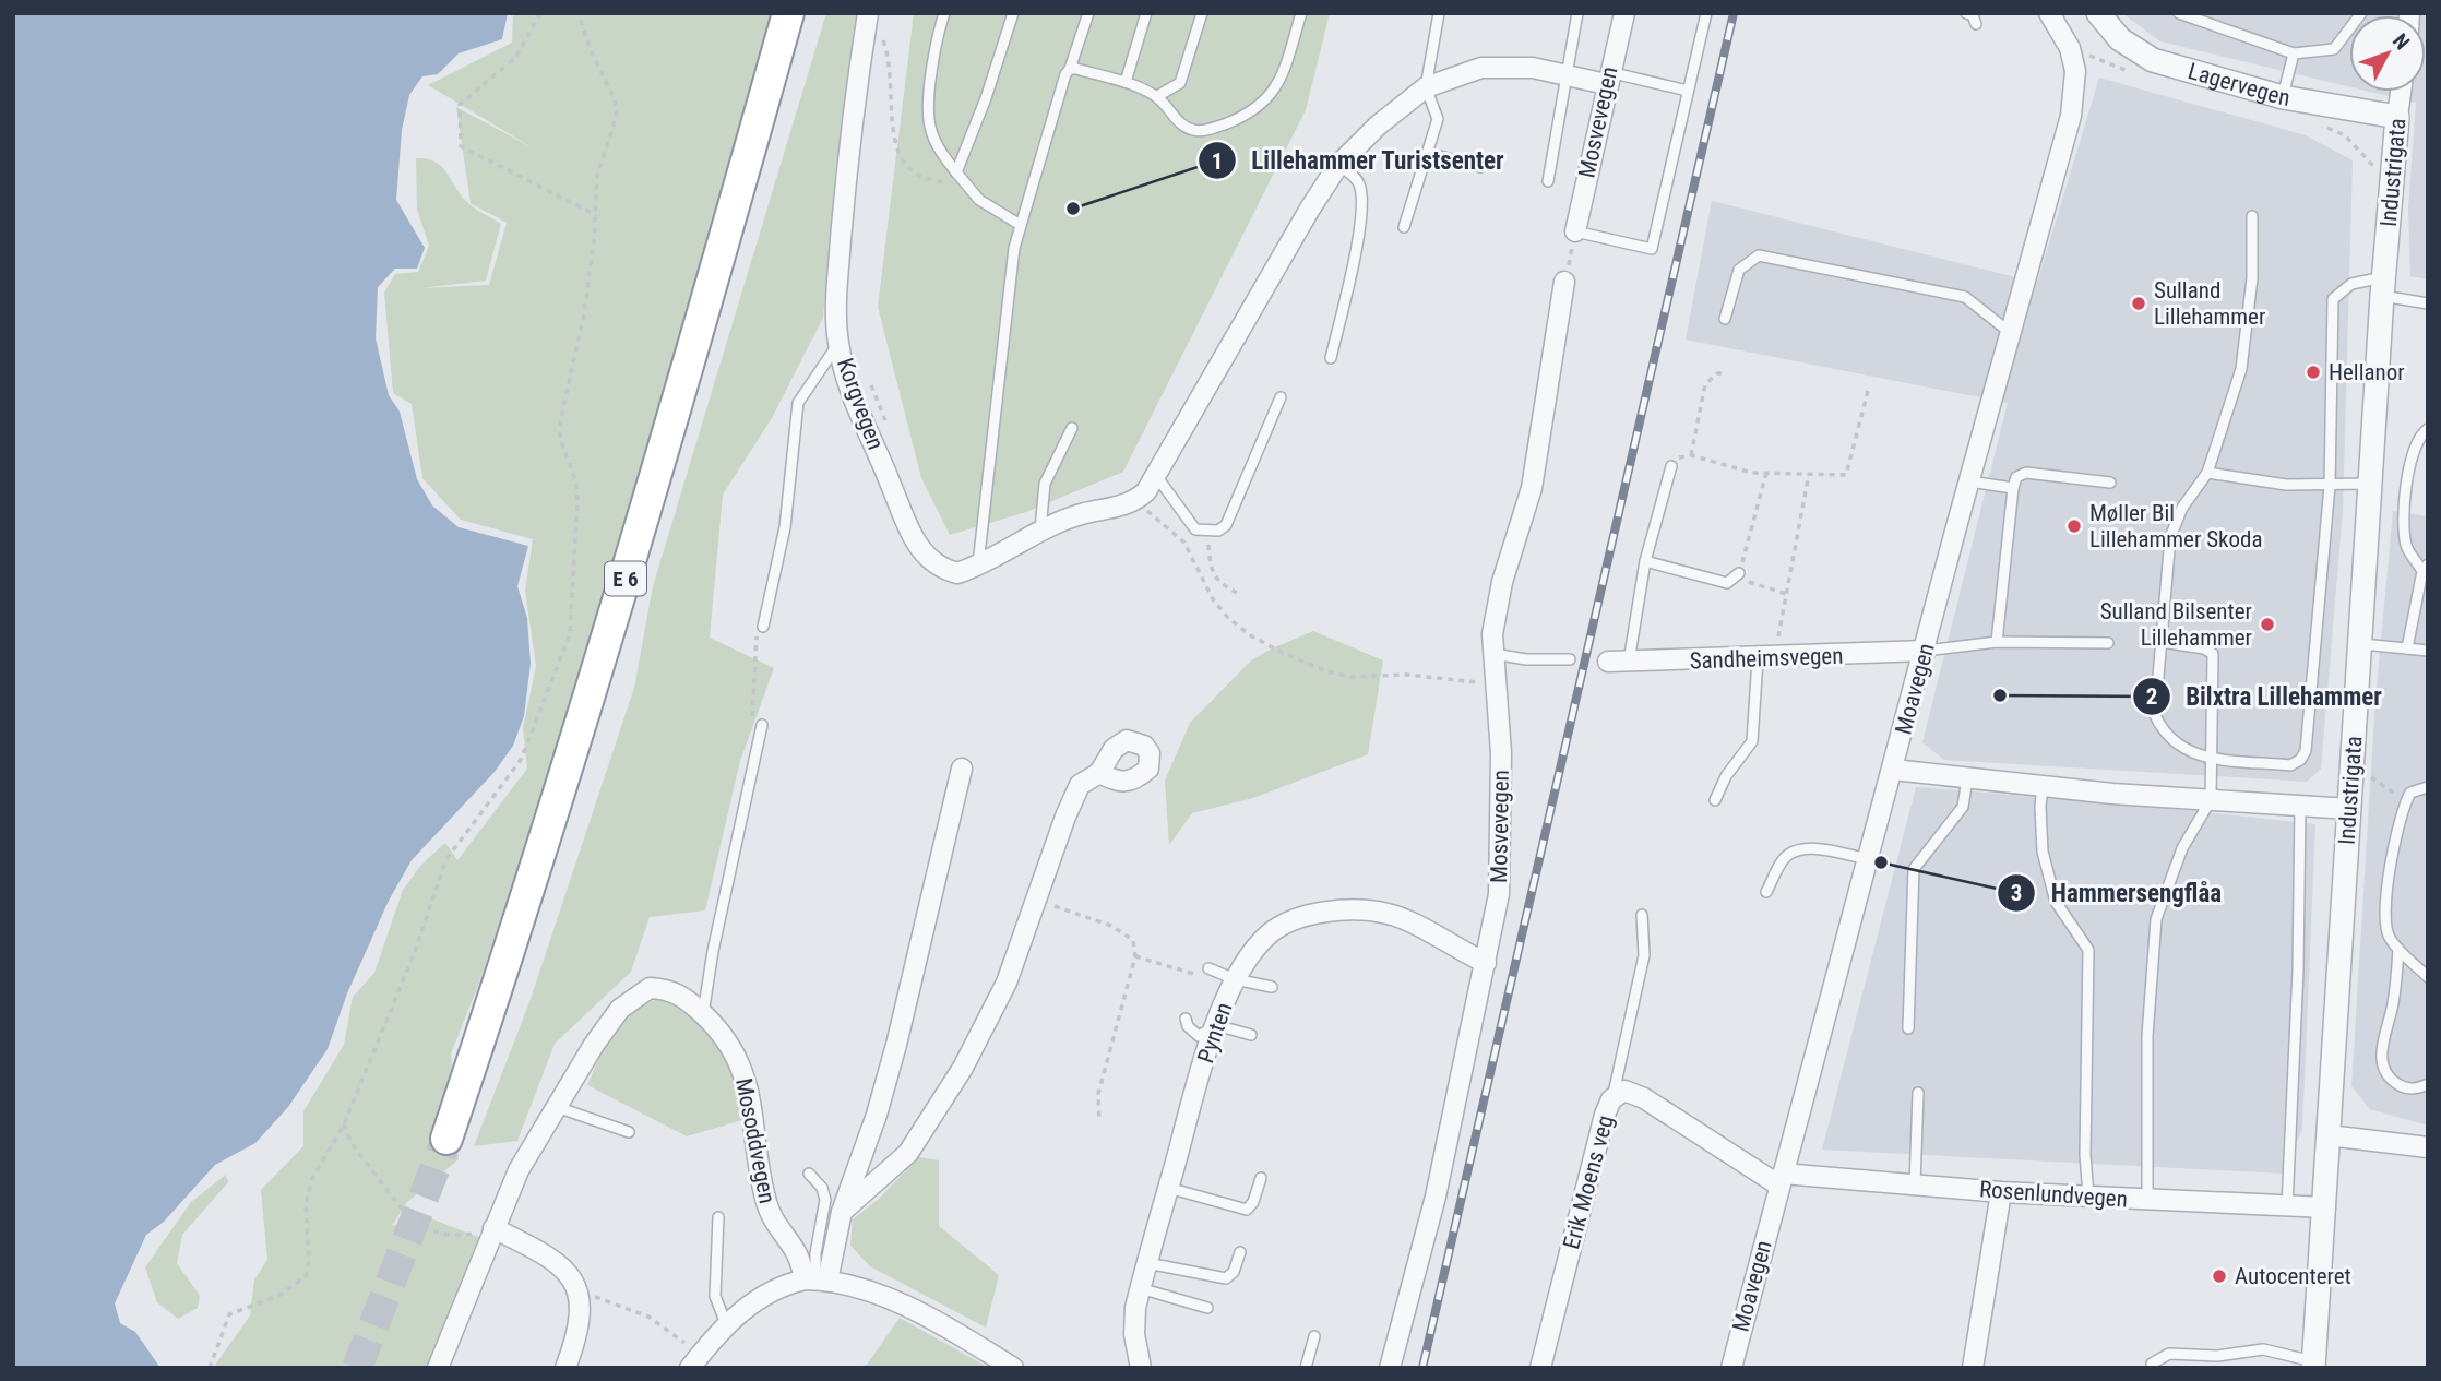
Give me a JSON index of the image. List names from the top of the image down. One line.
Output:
{"streets":{"highway":["E 6"],"street":["Lagervegen","Mosvevegen","Industrigata","Korgvegen","Sandheimsvegen","Moavegen","Pynten","Mosoddvegen","Erik Moens veg","Rosenlundvegen"]},"crossings":[["Lagervegen","Industrigata"],["Mosvevegen","Pynten"],["Industrigata","Rosenlundvegen"],["Sandheimsvegen","Moavegen"],["Moavegen","Erik Moens veg"],["Moavegen","Rosenlundvegen"],["Erik Moens veg","Rosenlundvegen"]],"places":["Lillehammer Turistsenter","Sulland Lillehammer","Hellanor","Møller Bil Lillehammer Skoda","Sulland Bilsenter Lillehammer","Bilxtra Lillehammer","Hammersengflåa","Autocenteret"],"north":"top right"}
